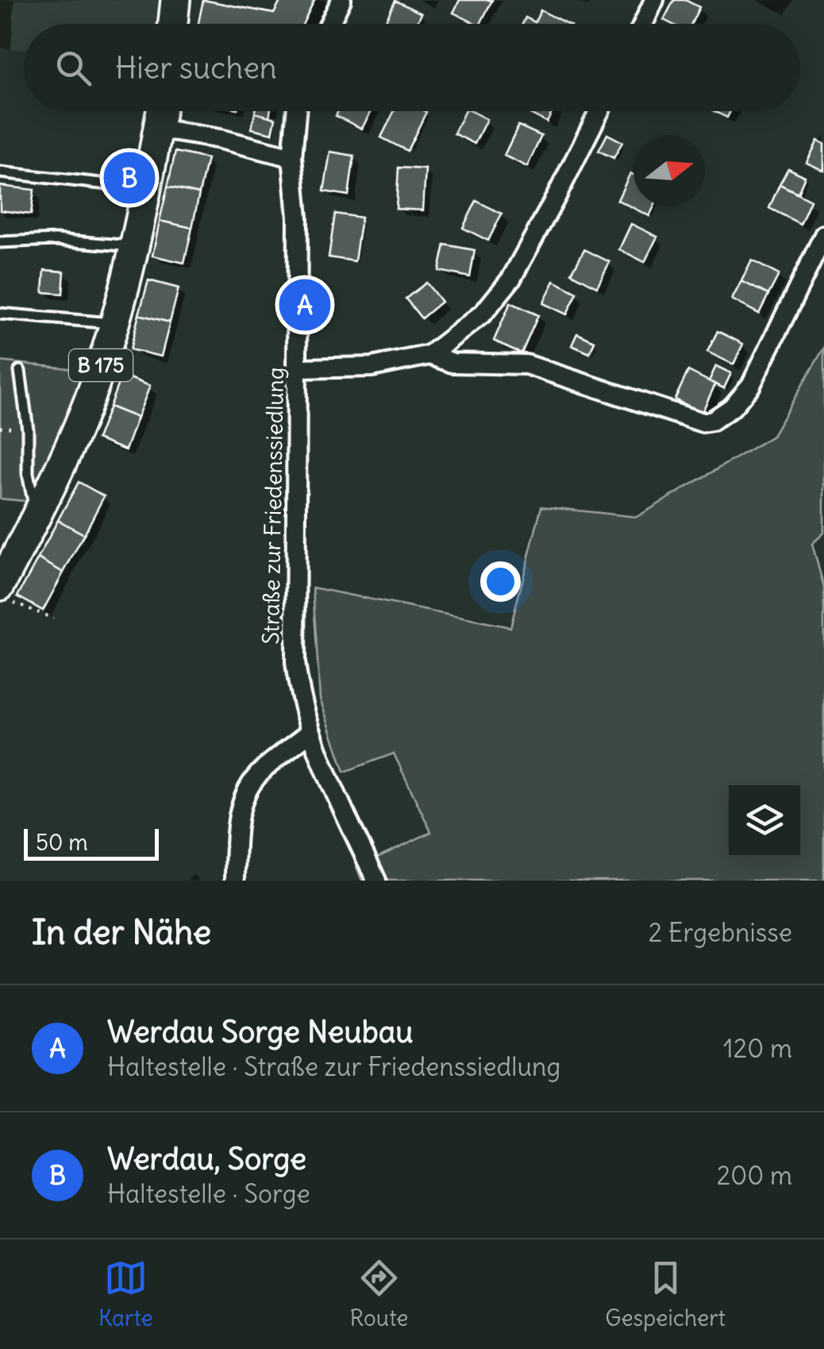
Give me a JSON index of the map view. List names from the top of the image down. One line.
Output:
{"streets":{"main road":["B 175"],"street":["Straße zur Friedenssiedlung"]},"scale_bar":"50 m","north":"right","page":{"search":"Hier suchen","pins":["B","A"],"scale":"50 m","heading":["In der Nähe","2 Ergebnisse"],"list":[{"mark":"A","name":"Werdau Sorge Neubau","note":"Haltestelle · Straße zur Friedenssiedlung","value":"120 m"},{"mark":"B","name":"Werdau, Sorge","note":"Haltestelle · Sorge","value":"200 m"}],"nav":["Karte","Route","Gespeichert"]}}
